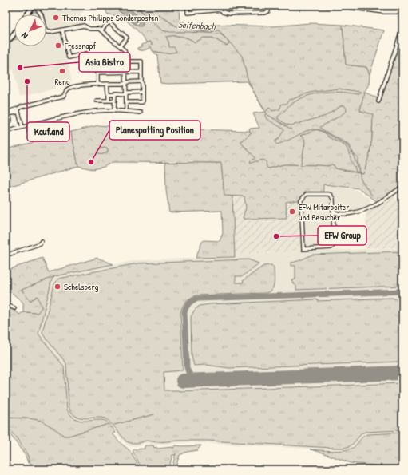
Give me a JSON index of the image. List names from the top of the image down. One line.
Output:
{"water":["Seifenbach"],"places":["Thomas Philipps Sonderposten","Fressnapf","Asia Bistro","Reno","Kaufland","Planespotting Position","EFW Mitarbeiter und Besucher","EFW Group","Schelsberg"],"north":"bottom left"}
